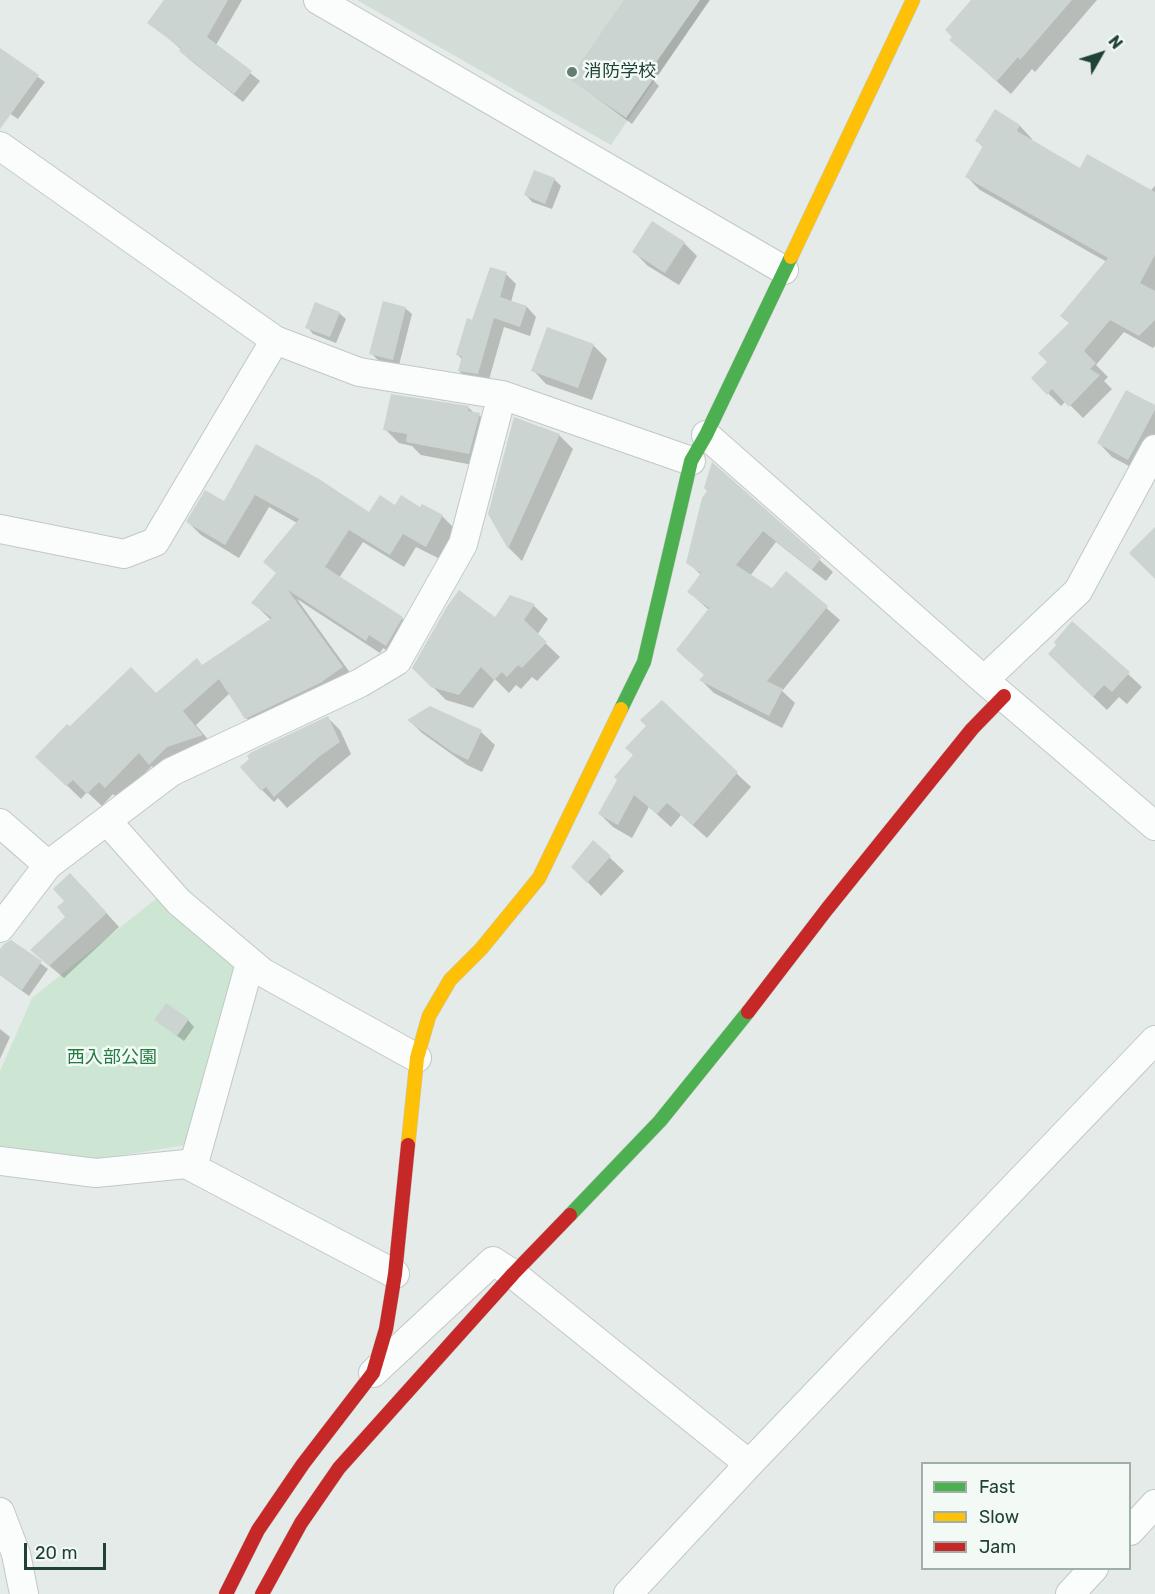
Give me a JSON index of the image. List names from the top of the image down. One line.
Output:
{"parks":["西入部公園"],"places":["消防学校"],"legend":["Fast","Slow","Jam"],"scale_bar":"20 m","north":"top right"}
